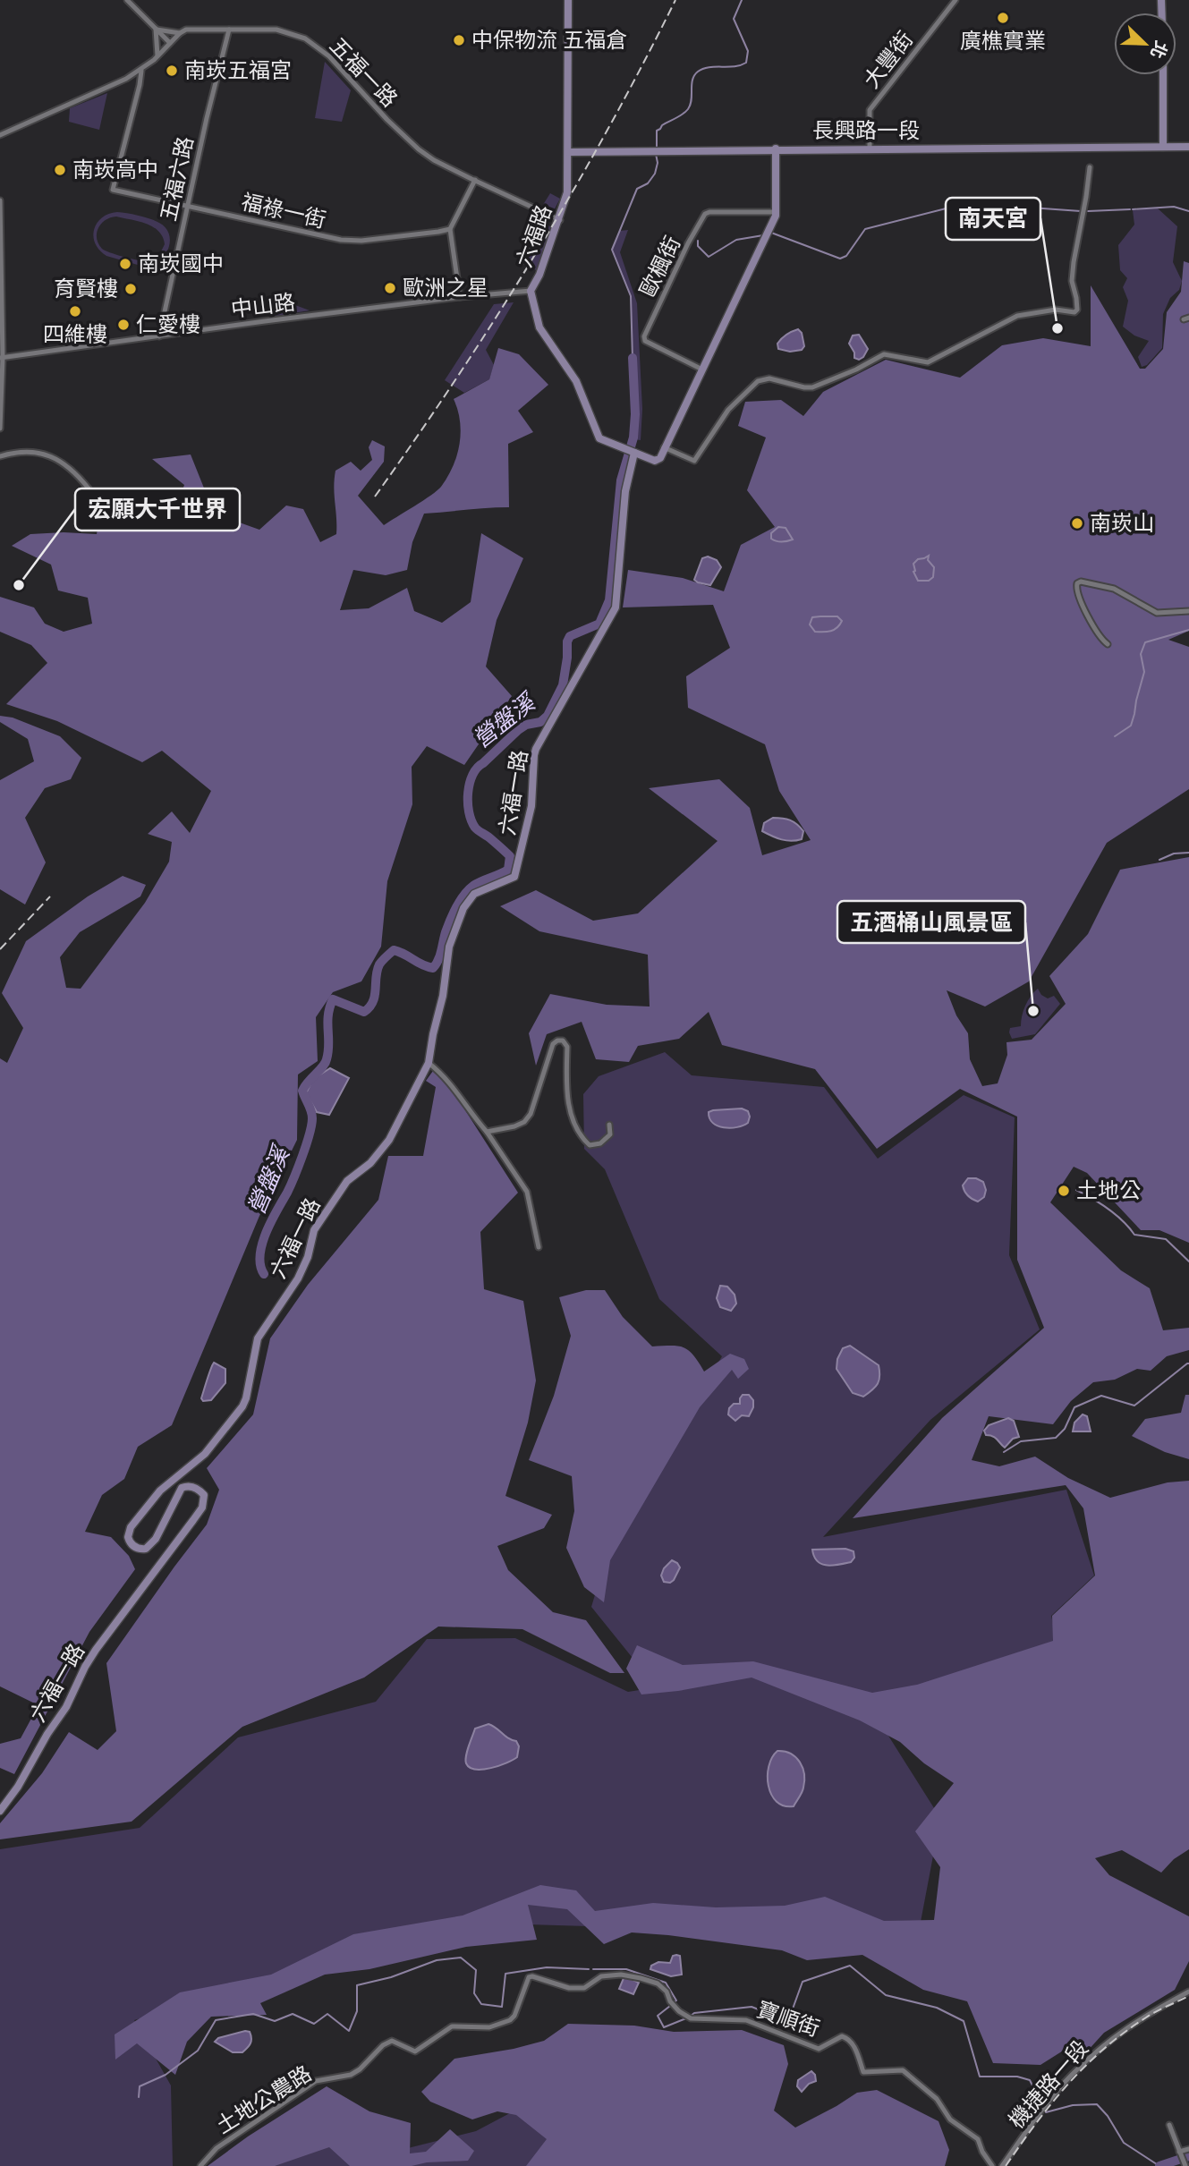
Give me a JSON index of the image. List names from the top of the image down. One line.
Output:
{"streets":{"street":["大豐街","五福一路","長興路一段","五福六路","福祿一街","六福路","歐楓街","中山路","六福一路","寶順街","機捷路一段","土地公農路"]},"crossings":[["大豐街","長興路一段"],["五福一路","五福六路"],["五福一路","六福路"],["長興路一段","六福路"],["五福六路","福祿一街"],["五福六路","中山路"],["六福路","中山路"],["六福路","六福一路"],["寶順街","土地公農路"]],"water":["營盤溪"],"places":["廣樵實業","中保物流 五福倉","南崁五福宮","南崁高中","南崁國中","歐洲之星","育賢樓","四維樓","仁愛樓","南天宮","南崁山","宏願大千世界","五酒桶山風景區","土地公"],"north":"bottom right"}
